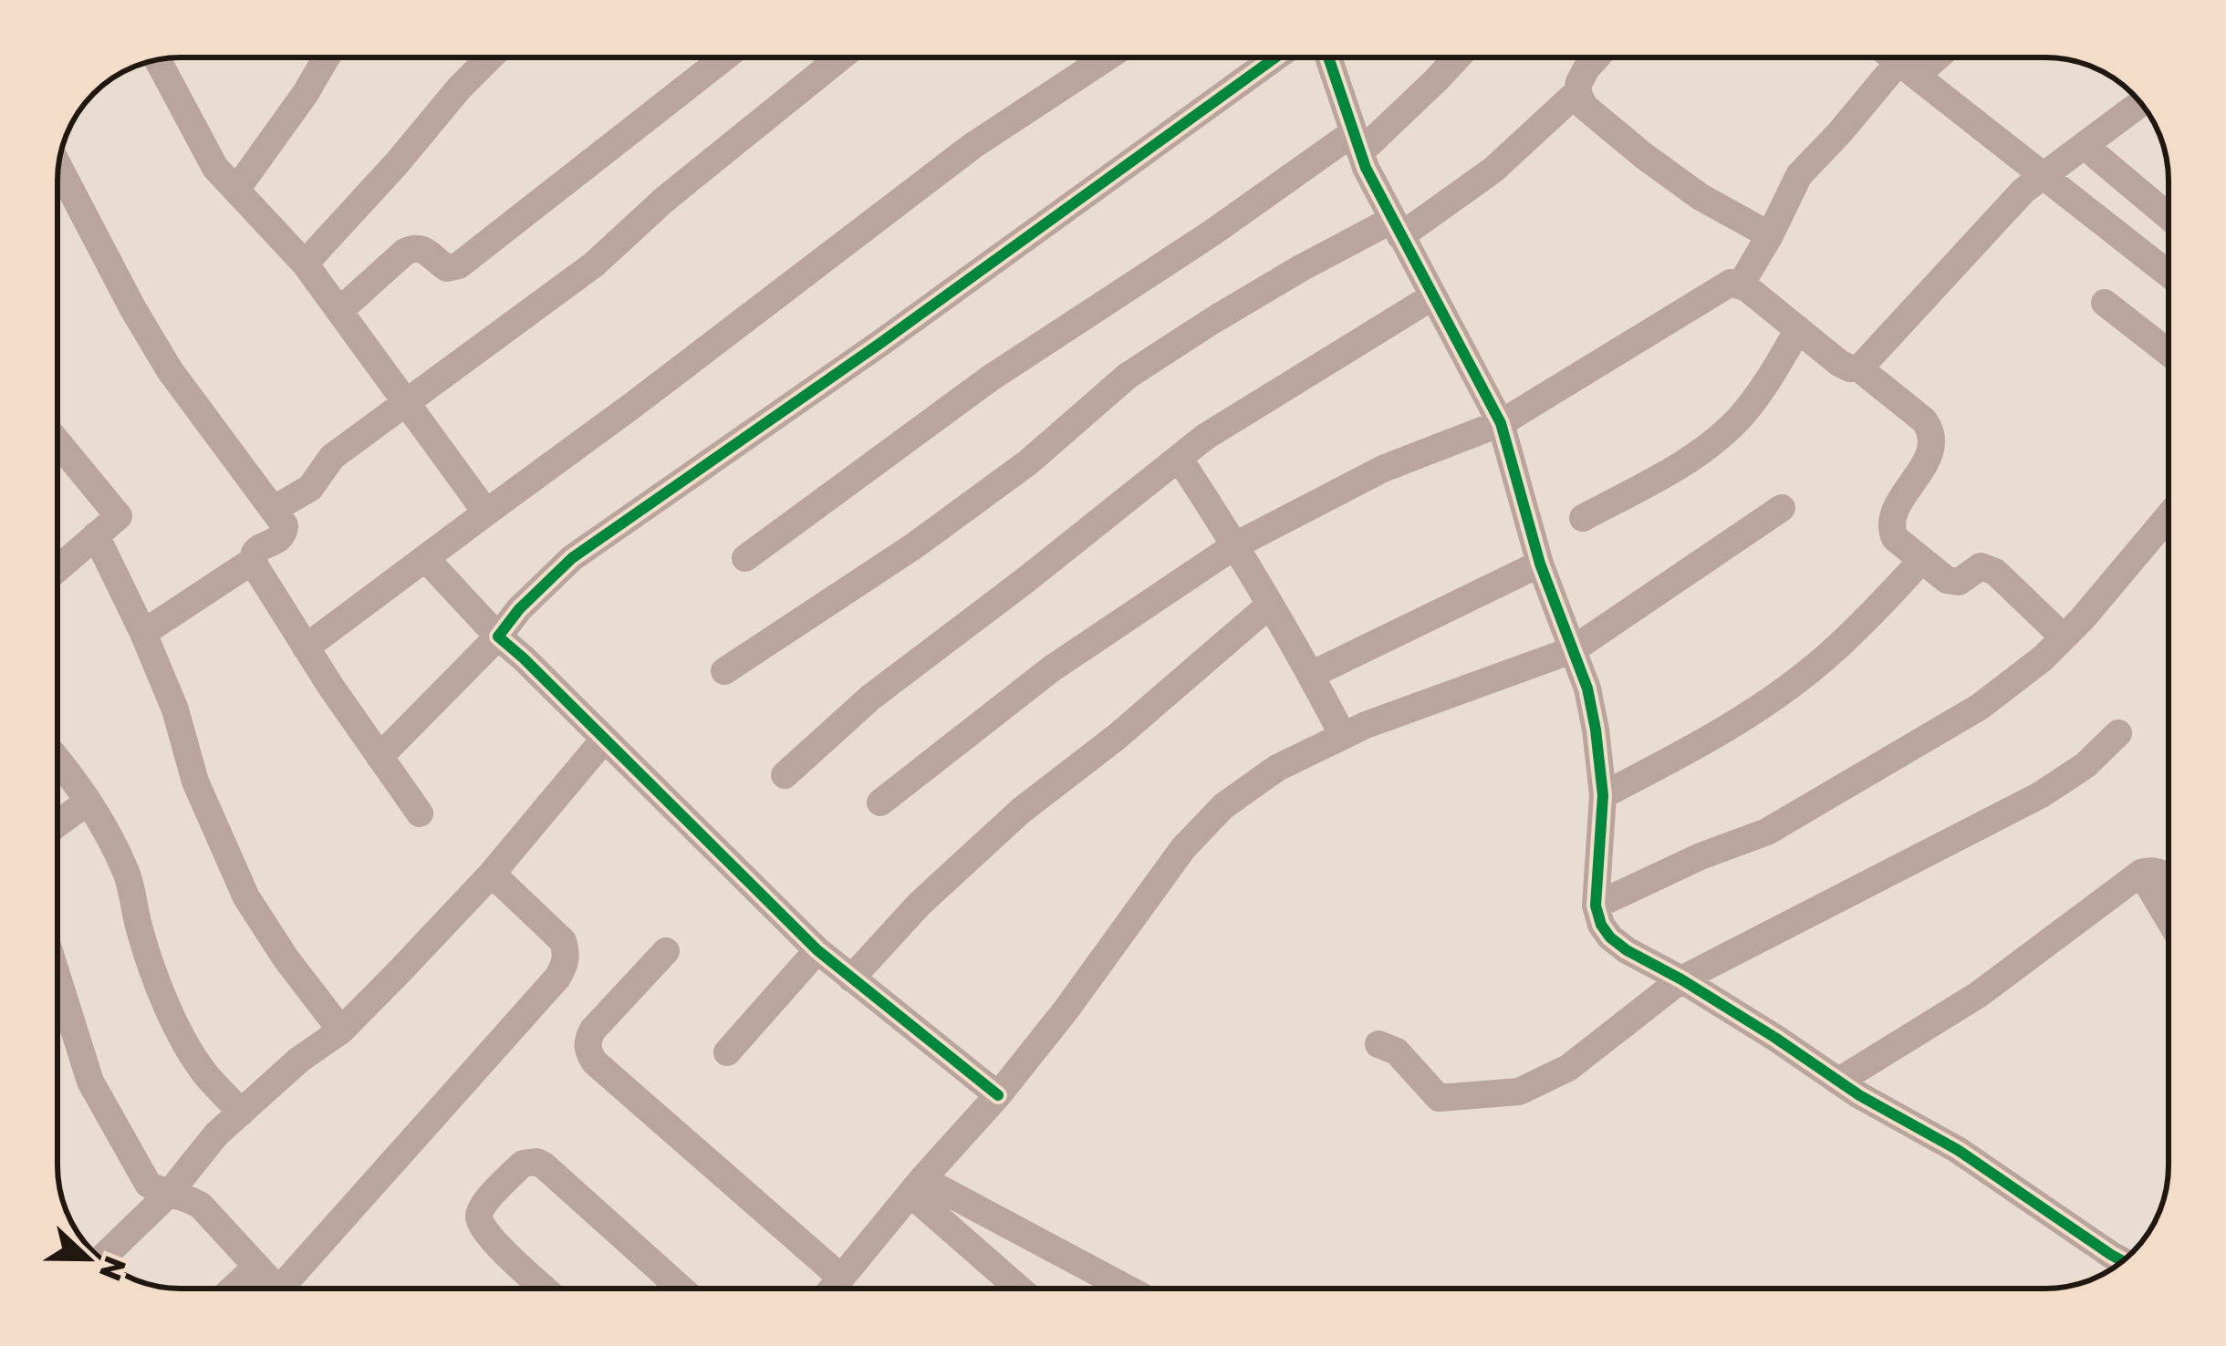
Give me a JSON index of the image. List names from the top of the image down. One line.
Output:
{"north":"right"}
